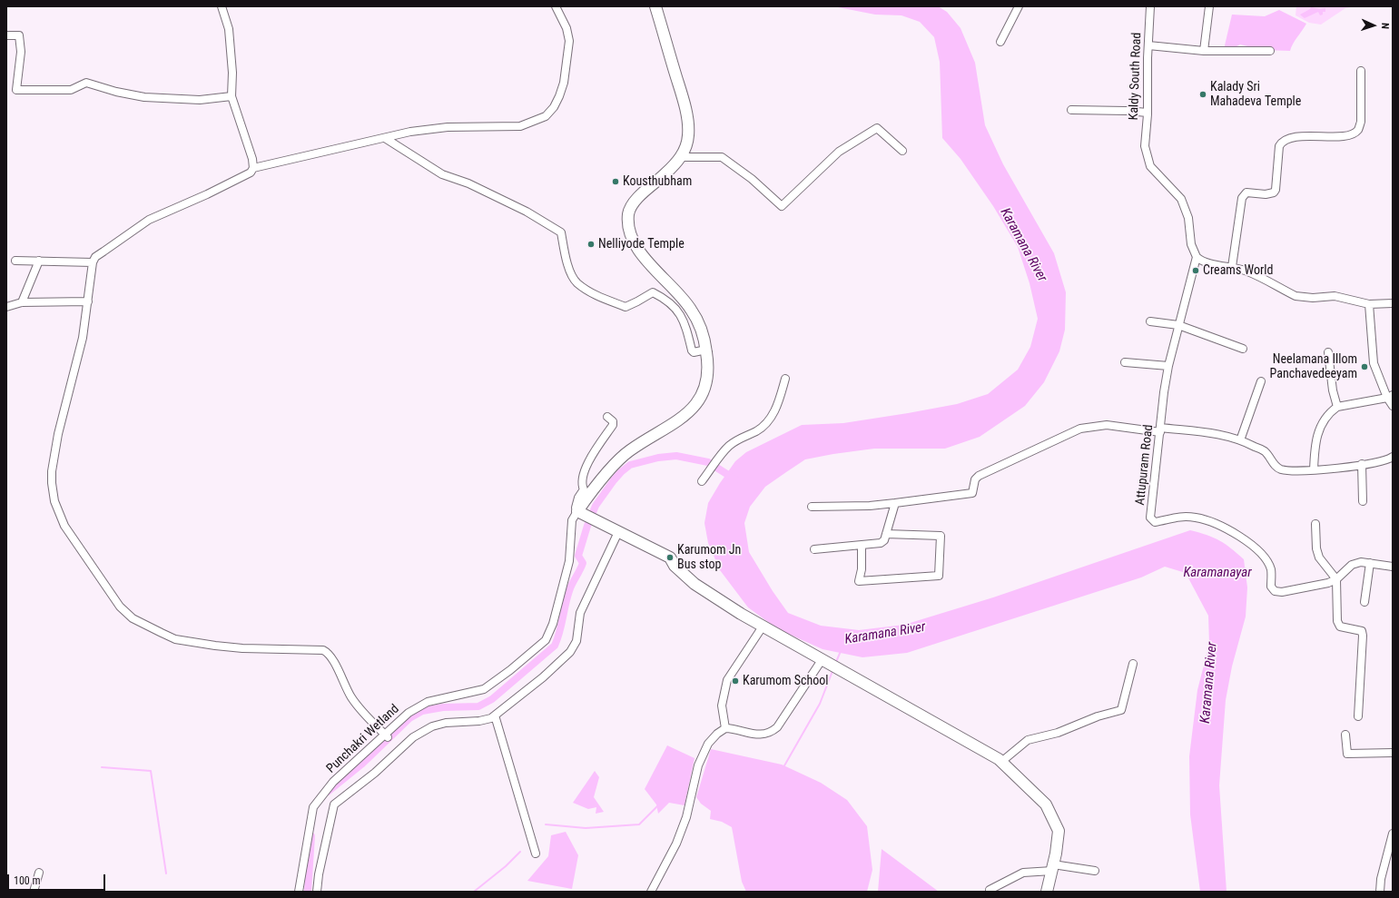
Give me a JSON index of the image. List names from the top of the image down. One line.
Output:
{"streets":{"street":["Kaldy South Road","Attupuram Road","Punchakri Wetland"]},"crossings":[["Kaldy South Road","Attupuram Road"]],"water":["Karamana River","Karamanayar"],"places":["Kalady Sri Mahadeva Temple","Kousthubham","Nelliyode Temple","Creams World","Neelamana Illom Panchavedeeyam","Karumom Jn Bus stop","Karumom School"],"scale_bar":"100 m","north":"right"}
